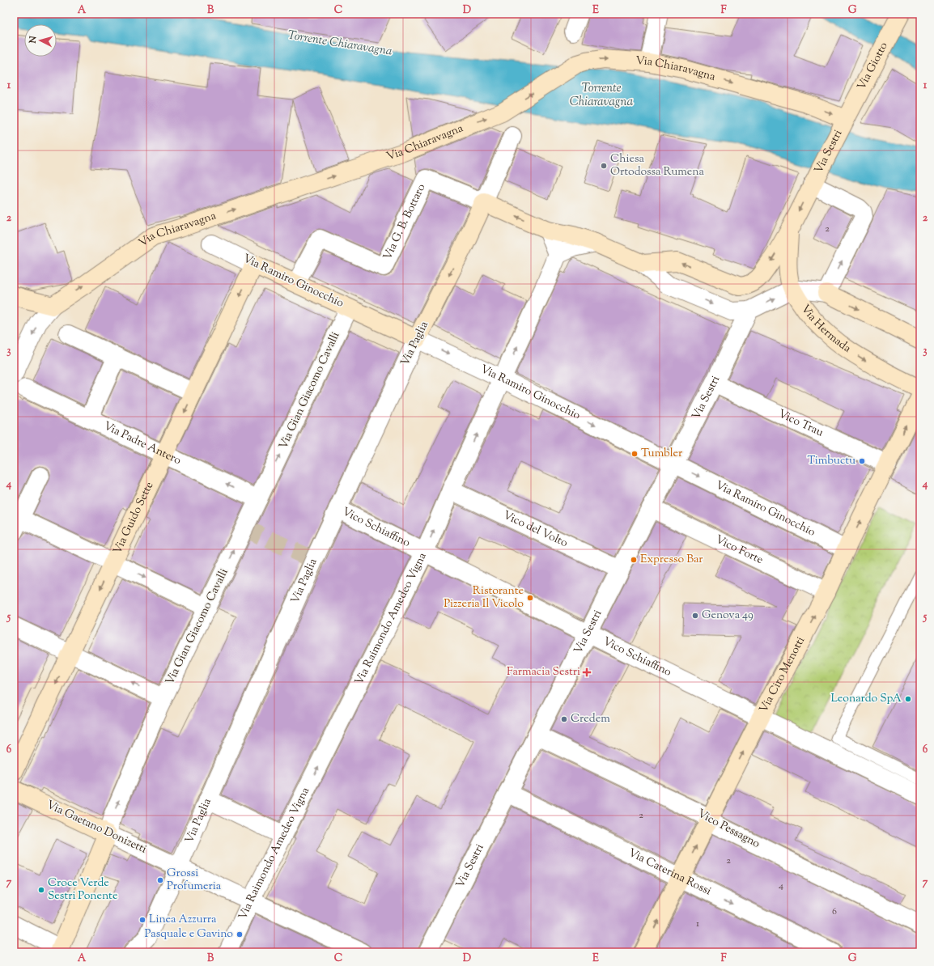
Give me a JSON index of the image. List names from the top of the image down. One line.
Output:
{"streets":{"street":["Via Giotto","Via Chiaravagna","Via Sestri","Via G. B. Bottaro","Via Ramiro Ginocchio","Via Hermada","Via Paglia","Via Gian Giacomo Cavalli","Vico Trau","Via Padre Antero","Via Guido Sette","Vico Schiaffino","Vico del Volto","Vico Forte","Via Raimondo Amedeo Vigna","Via Ciro Menotti","Via Gaetano Donizetti","Vico Pessagno","Via Caterina Rossi"]},"crossings":[["Via Giotto","Via Chiaravagna"],["Via Giotto","Via Sestri"],["Via Chiaravagna","Via Sestri"],["Via Sestri","Via Ramiro Ginocchio"],["Via Sestri","Via Hermada"],["Via Sestri","Vico Trau"],["Via Sestri","Vico Schiaffino"],["Via Sestri","Vico del Volto"],["Via Sestri","Vico Forte"],["Via Sestri","Vico Pessagno"],["Via Sestri","Via Caterina Rossi"],["Via G. B. Bottaro","Via Ramiro Ginocchio"],["Via G. B. Bottaro","Via Paglia"],["Via Ramiro Ginocchio","Via Paglia"],["Via Ramiro Ginocchio","Via Gian Giacomo Cavalli"],["Via Ramiro Ginocchio","Via Guido Sette"],["Via Ramiro Ginocchio","Via Raimondo Amedeo Vigna"],["Via Ramiro Ginocchio","Via Ciro Menotti"],["Via Paglia","Vico Schiaffino"],["Via Paglia","Via Gaetano Donizetti"],["Via Gian Giacomo Cavalli","Via Padre Antero"],["Via Gian Giacomo Cavalli","Via Gaetano Donizetti"],["Vico Trau","Via Ciro Menotti"],["Via Padre Antero","Via Guido Sette"],["Vico Schiaffino","Via Raimondo Amedeo Vigna"],["Vico Schiaffino","Via Ciro Menotti"],["Vico del Volto","Via Raimondo Amedeo Vigna"],["Vico Forte","Via Ciro Menotti"],["Via Raimondo Amedeo Vigna","Via Gaetano Donizetti"],["Via Ciro Menotti","Vico Pessagno"],["Via Ciro Menotti","Via Caterina Rossi"]],"one_way":["Via Chiaravagna","Via Ramiro Ginocchio","Via Gian Giacomo Cavalli","Via Guido Sette","Via Raimondo Amedeo Vigna","Via Ciro Menotti","Via Caterina Rossi"],"water":["Torrente Chiaravagna"],"places":{"other":["Chiesa Ortodossa Rumena","Tumbler","Timbuctu","Expresso Bar","Ristorante Pizzeria Il Vicolo","Genova 49","Leonardo SpA","Credem","Grossi Profumeria","Croce Verde Sestri Ponente","Linea Azzurra","Pasquale e Gavino"],"health":["Farmacia Sestri"]},"house_numbers":["2","2","2","4","6","1"],"north":"left","grid":{"columns":["A","B","C","D","E","F","G"],"rows":["1","2","3","4","5","6","7"]}}
